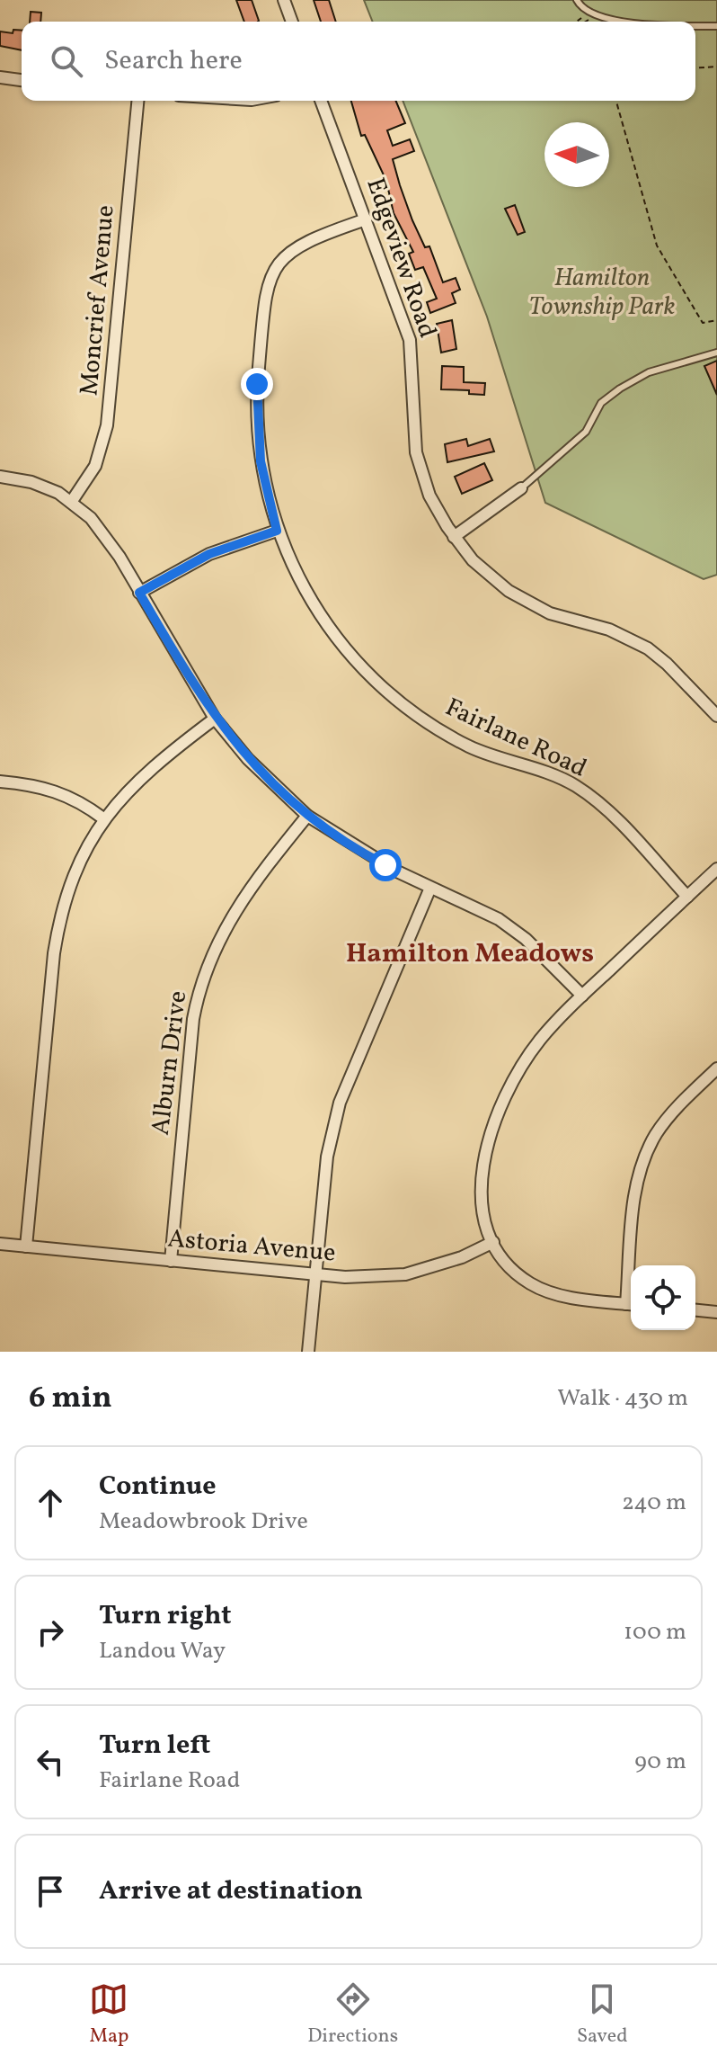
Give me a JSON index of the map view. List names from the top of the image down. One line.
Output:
{"streets":{"street":["Edgeview Road","Moncrief Avenue","Fairlane Road","Alburn Drive","Astoria Avenue"]},"crossings":[["Edgeview Road","Fairlane Road"],["Alburn Drive","Astoria Avenue"]],"districts":["Hamilton Meadows"],"parks":["Hamilton Township Park"],"north":"left","page":{"search":"Search here","heading":["6 min","Walk · 430 m"],"list":[["Continue","Meadowbrook Drive","240 m"],["Turn right","Landou Way","100 m"],["Turn left","Fairlane Road","90 m"],"Arrive at destination"],"nav":["Map","Directions","Saved"]}}
